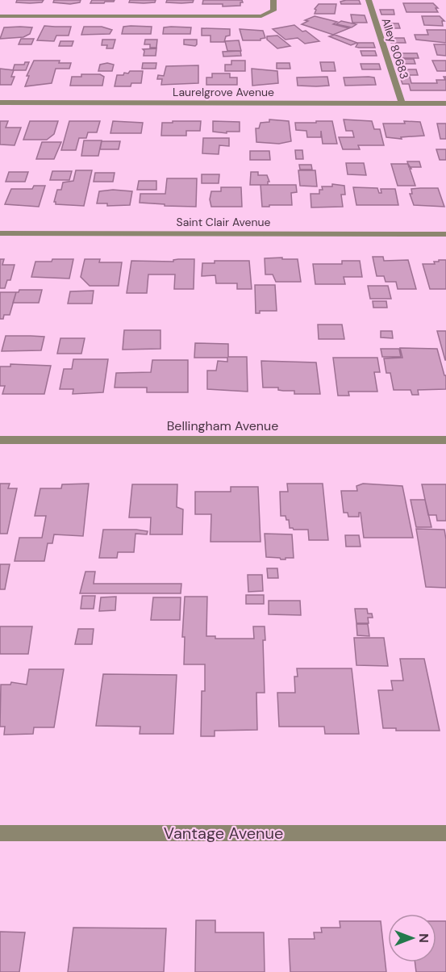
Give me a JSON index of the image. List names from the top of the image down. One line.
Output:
{"streets":{"street":["Alley 80683","Laurelgrove Avenue","Saint Clair Avenue","Bellingham Avenue","Vantage Avenue"]},"crossings":[["Alley 80683","Laurelgrove Avenue"]],"north":"right"}
